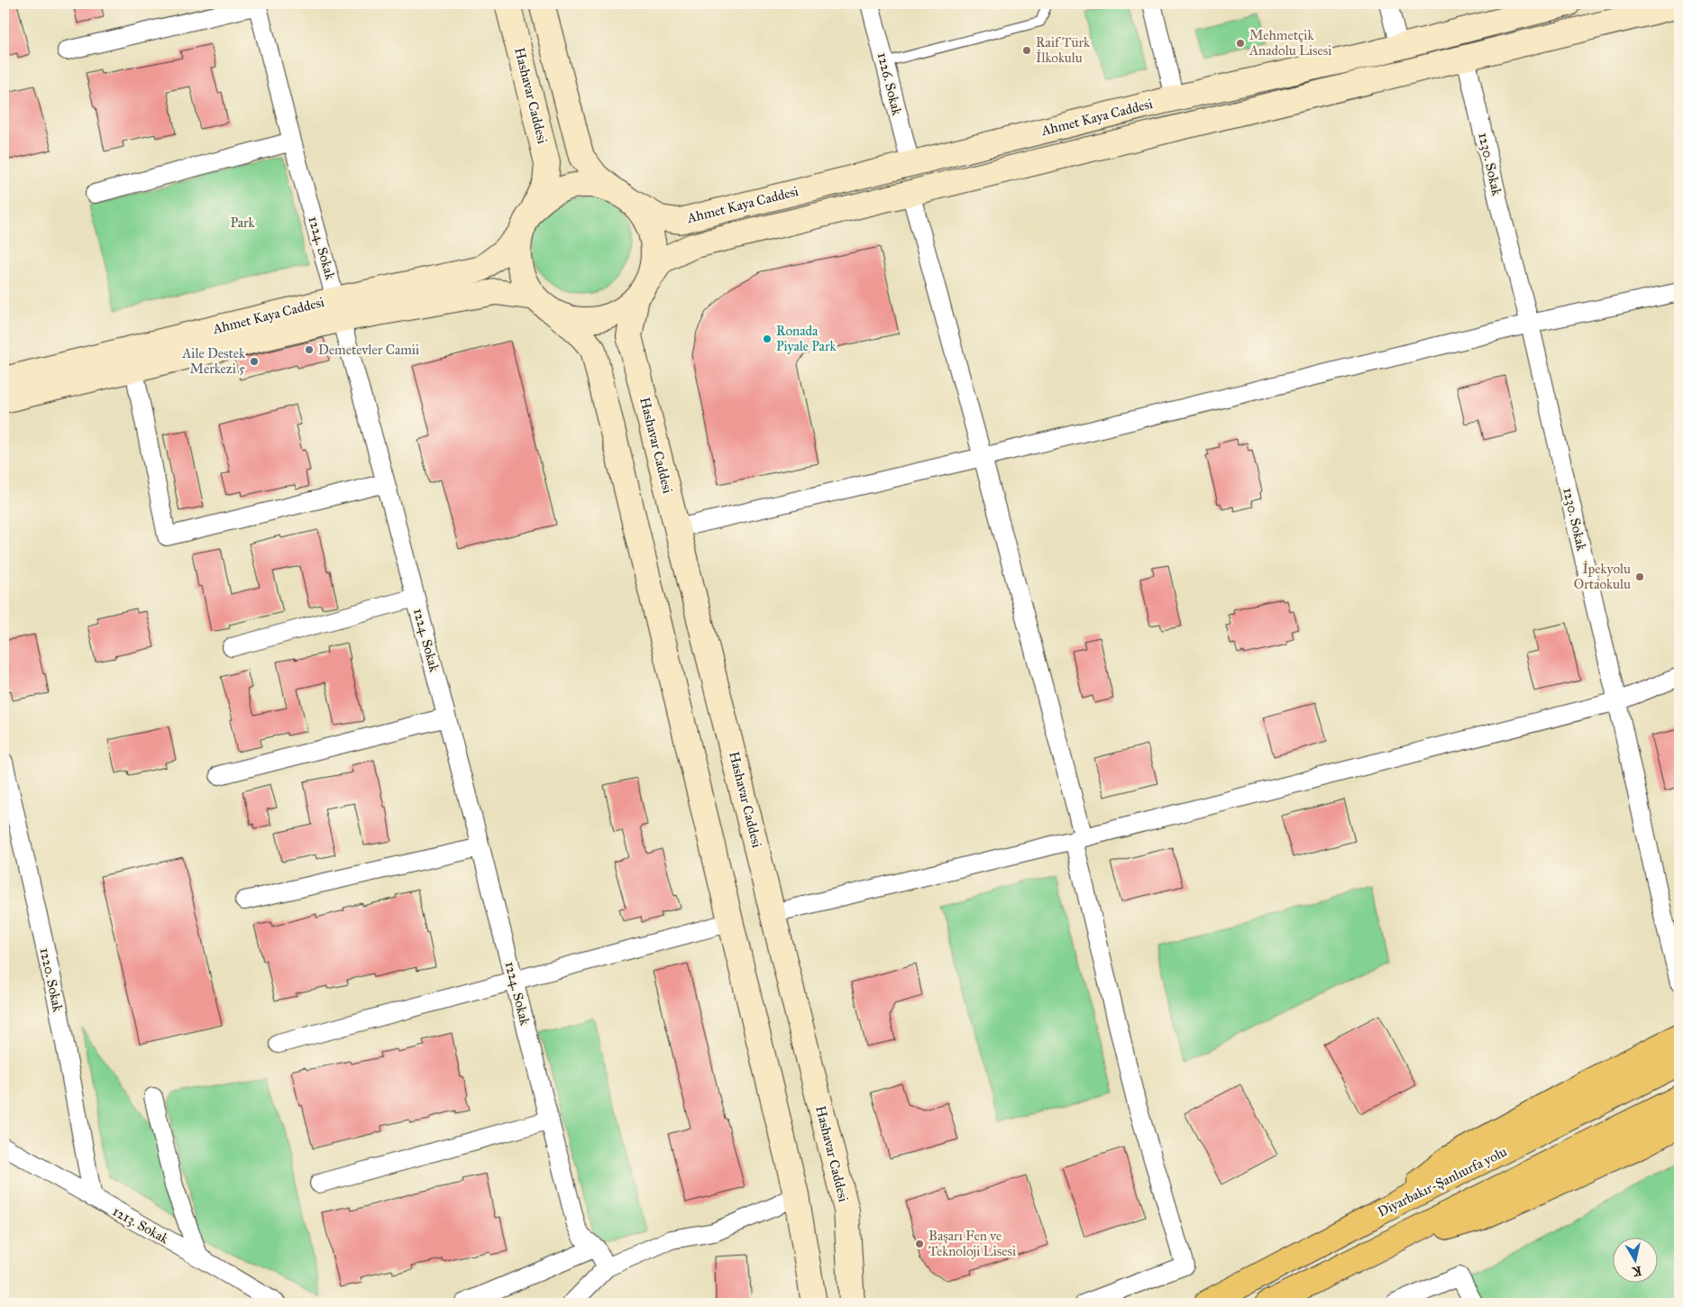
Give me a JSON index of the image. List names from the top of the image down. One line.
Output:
{"streets":{"highway":["Diyarbakır-Şanlıurfa yolu"],"main road":["Hashavar Caddesi","Ahmet Kaya Caddesi"],"street":["1226. Sokak","1230. Sokak","1224. Sokak","1220. Sokak","1213. Sokak"]},"crossings":[["1226. Sokak","Ahmet Kaya Caddesi"],["Hashavar Caddesi","Ahmet Kaya Caddesi"],["Ahmet Kaya Caddesi","1224. Sokak"],["1220. Sokak","1213. Sokak"]],"parks":["Park"],"places":["Mehmetçik Anadolu Lisesi","Raif Türk İlkokulu","Ronada Piyale Park","Demetevler Camii","Aile Destek Merkezi 5","İpekyolu Ortaokulu","Başarı Fen ve Teknoloji Lisesi"],"north":"bottom"}
